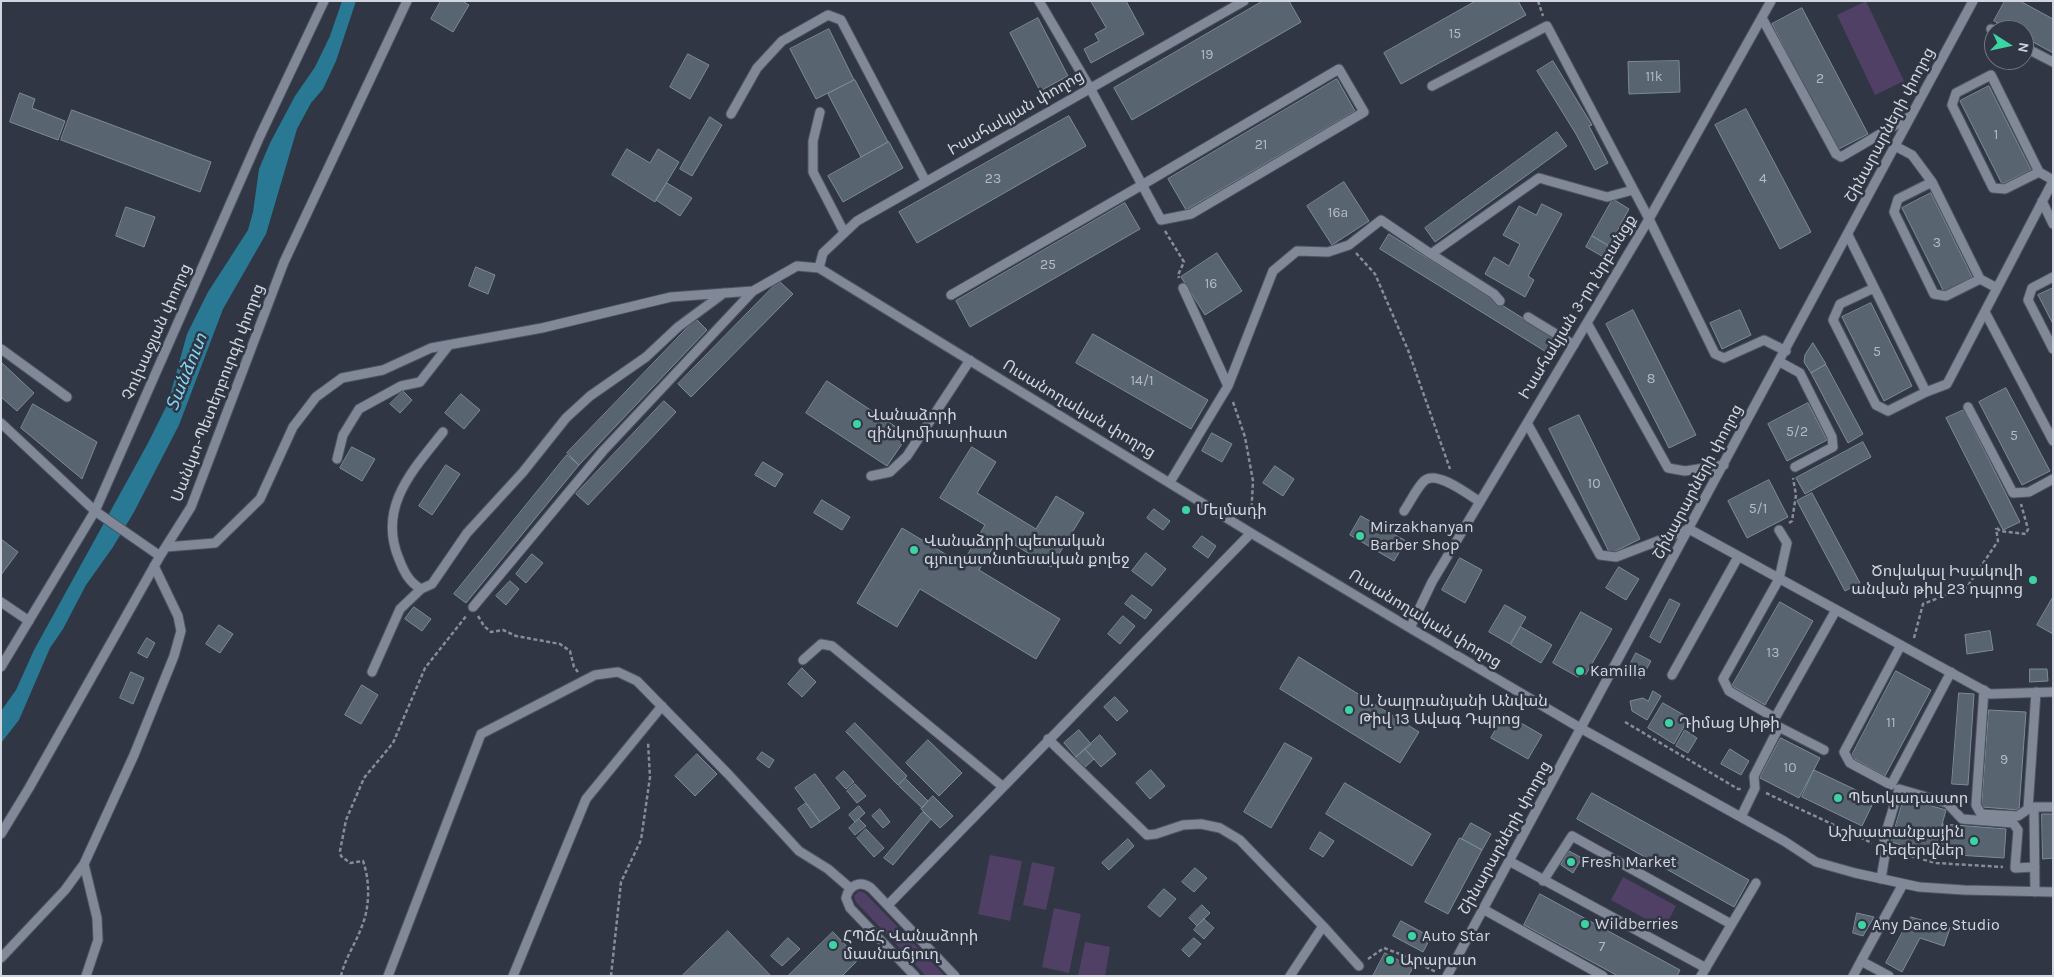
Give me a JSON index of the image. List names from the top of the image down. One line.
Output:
{"streets":{"street":["Իսահակյան փողոց","Շինարարների փողոց","Իսահակյան 3-րդ նրբանցք","Չուխաջյան փողոց","Սանկտ-Պետերբուրգի փողոց","Ուսանողական փողոց"]},"crossings":[["Իսահակյան փողոց","Ուսանողական փողոց"],["Շինարարների փողոց","Ուսանողական փողոց"],["Իսահակյան 3-րդ նրբանցք","Ուսանողական փողոց"]],"water":["Տանձուտ"],"places":["Վանաձորի զինկոմիսարիատ","Մելմադի","Mirzakhanyan Barber Shop","Վանաձորի պետական գյուղատնտեսական քոլեջ","Ծովակալ Իսակովի անվան թիվ 23 դպրոց","Kamilla","Ս. Նալղռանյանի Անվան Թիվ 13 Ավագ Դպրոց","Դիմաց Սիթի","Պետկադաստր","Աշխատանքային Ռեզերվներ","Fresh Market","Wildberries","Any Dance Studio","Auto Star","ՀՊՃՀ Վանաձորի մասնաճյուղ","Արարատ"],"house_numbers":["15","19","11k","2","1","21","23","4","16a","3","25","16","5","8","14/1","5/2","5","10","5/1","13","11","9","10","7"],"north":"right"}
